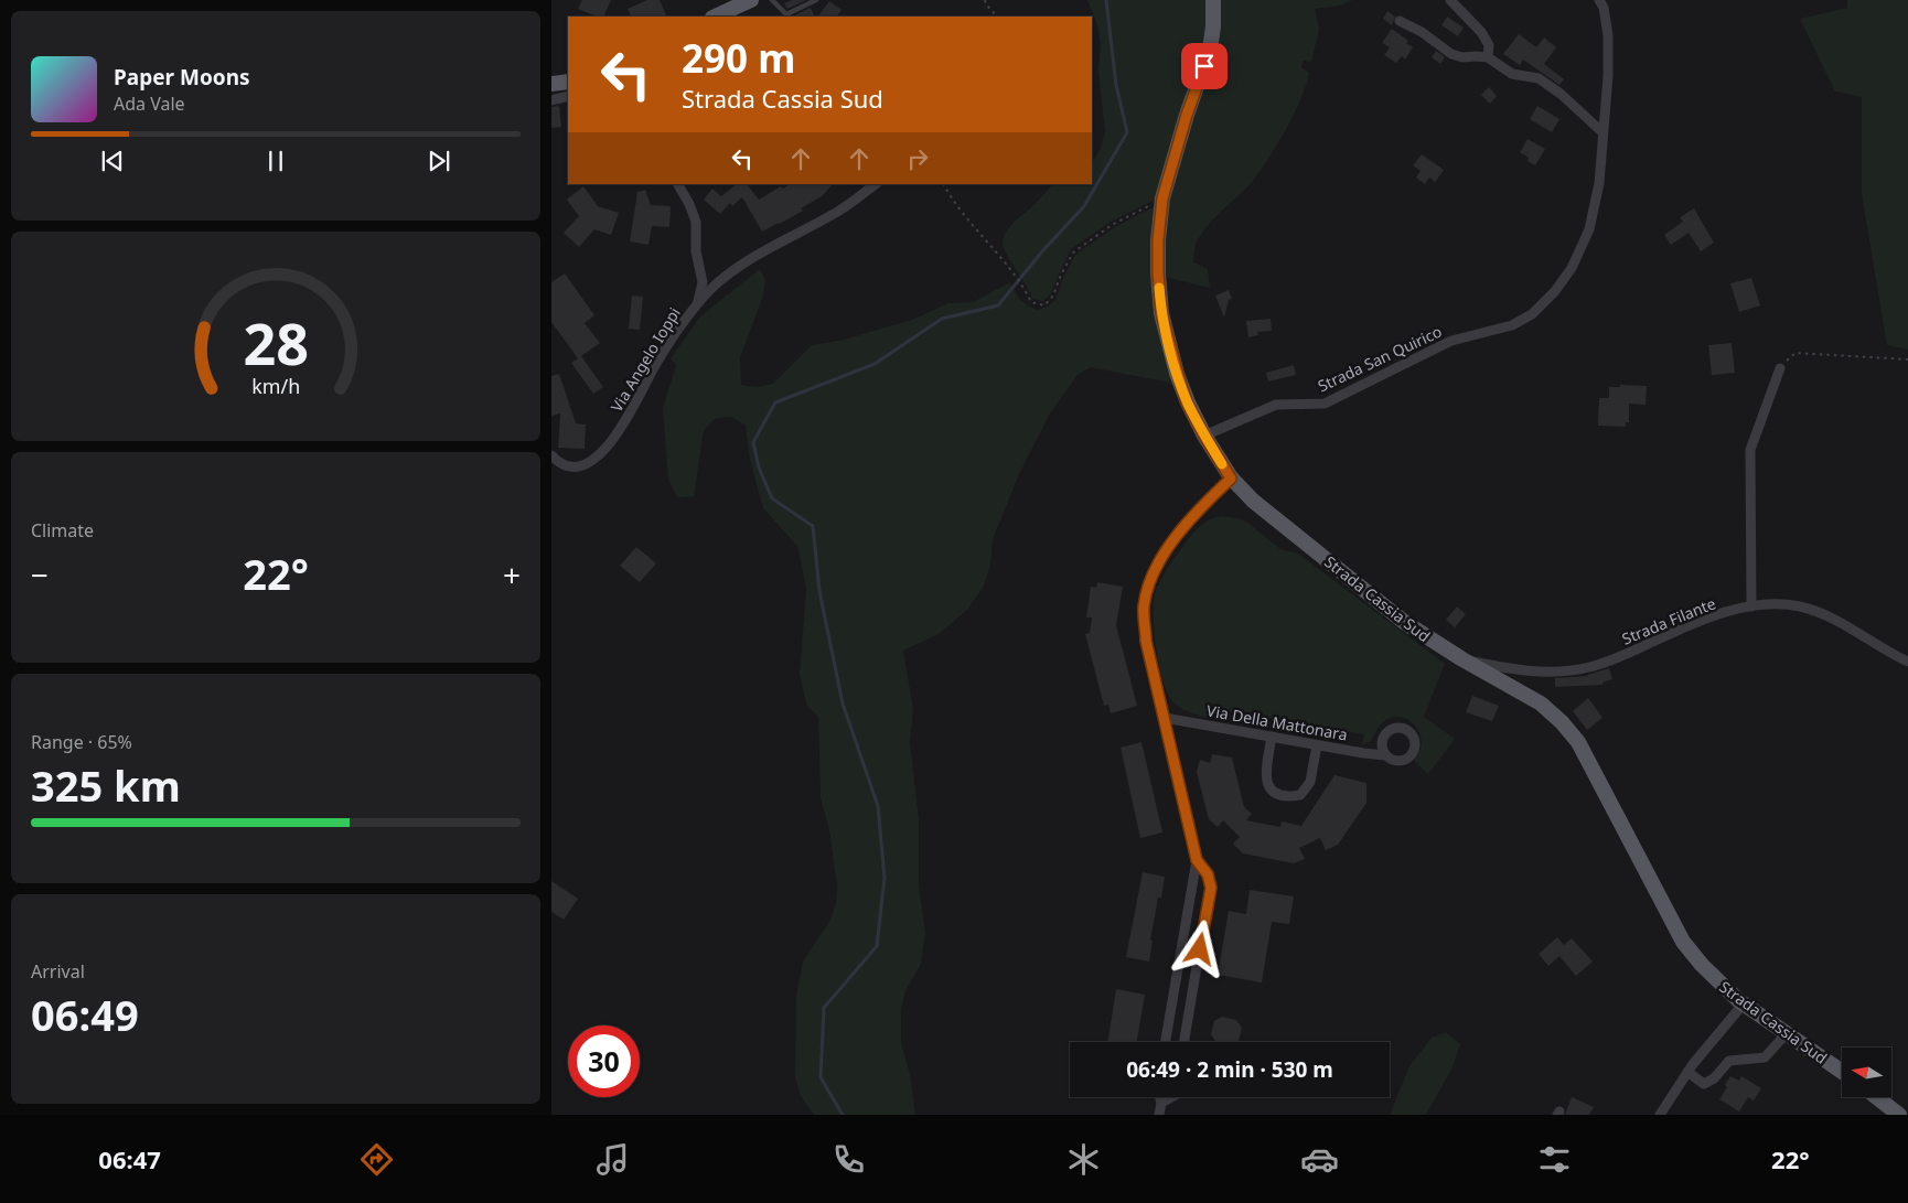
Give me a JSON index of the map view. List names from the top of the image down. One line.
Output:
{"streets":{"main road":["Strada Cassia Sud"],"street":["Strada San Quirico","Via Angelo Ioppi","Strada Filante","Via Della Mattonara"]},"crossings":[["Strada San Quirico","Strada Cassia Sud"],["Strada Cassia Sud","Strada Filante"]],"north":"left","page":{"turn":["290 m","Strada Cassia Sud"],"song":["Paper Moons","Ada Vale"],"tile":["Climate",["Range · 65%","325 km"],["Arrival","06:49"]],"heat":["−","22°","+"],"limit":"30","trip":"06:49 · 2 min · 530 m","tabs":["06:47","22°"],"gauge":["28","km/h"]}}
